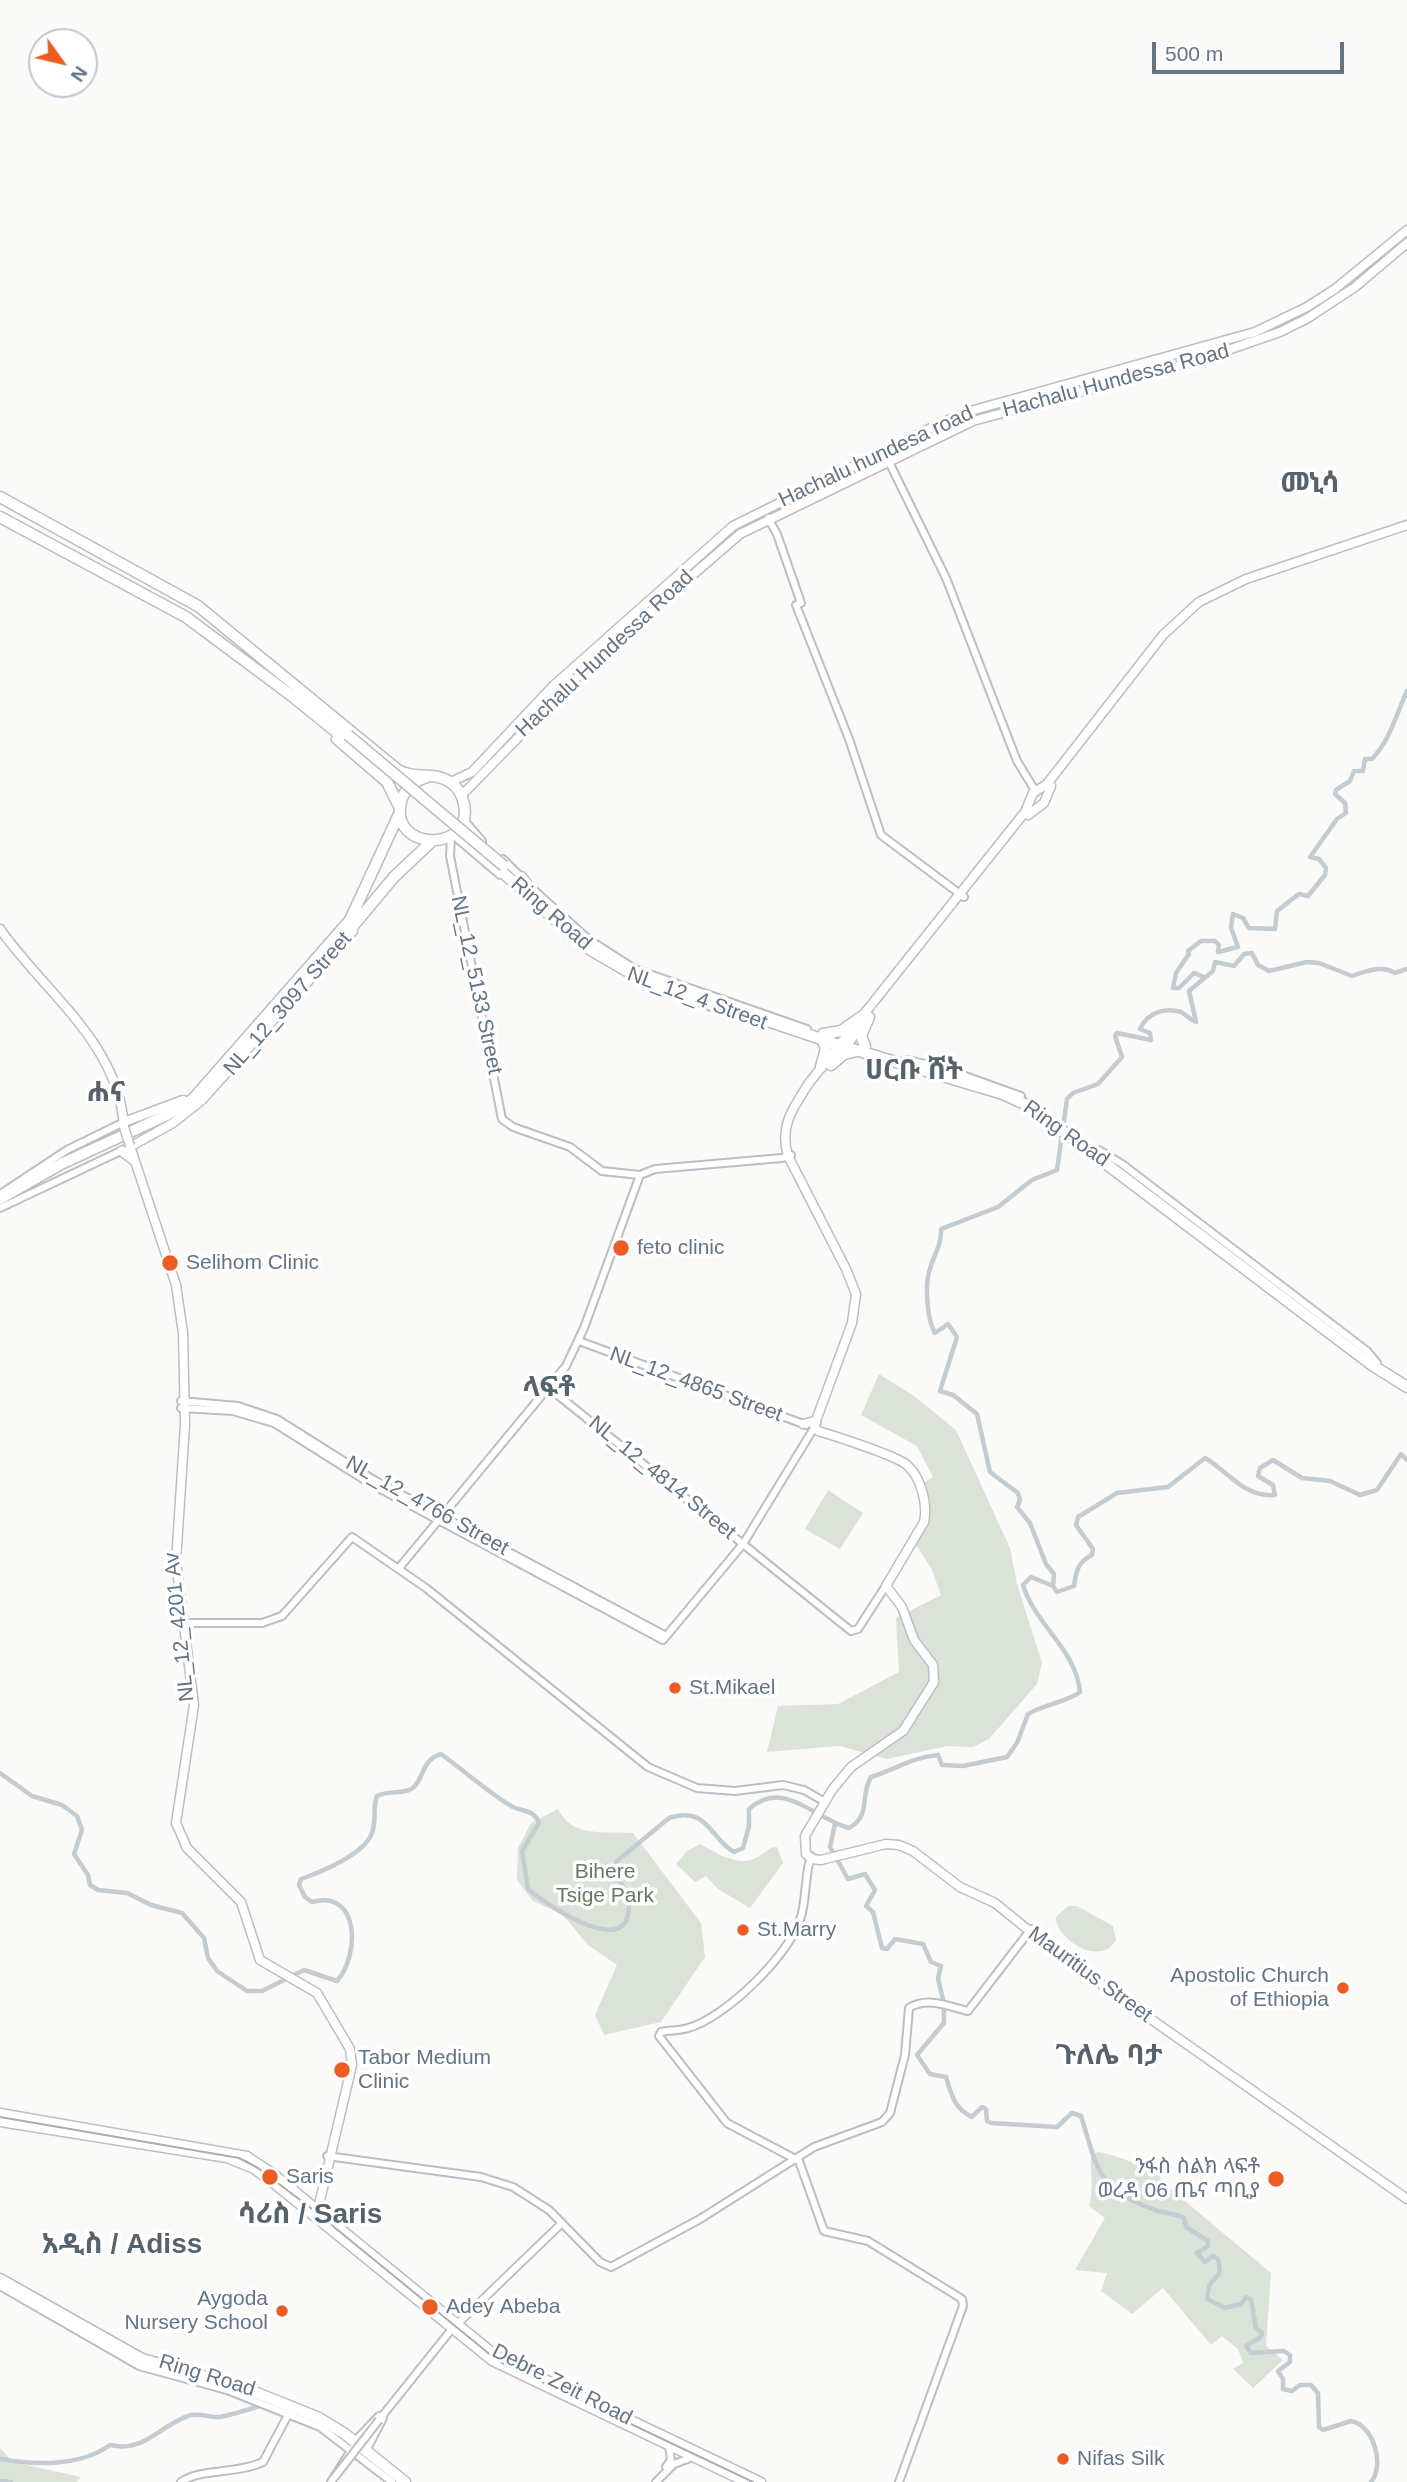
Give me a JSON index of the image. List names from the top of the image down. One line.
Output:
{"streets":{"highway":["Ring Road"],"main road":["Hachalu Hundessa Road","Hachalu hundesa road","NL_12_3097 Street","NL_12_4201 Av","Mauritius Street","Debre Zeit Road"],"street":["NL_12_5133 Street","NL_12_4 Street","NL_12_4865 Street","NL_12_4814 Street","NL_12_4766 Street"]},"crossings":[["Hachalu Hundessa Road","Hachalu hundesa road"],["Hachalu Hundessa Road","NL_12_4 Street"],["Ring Road","NL_12_4 Street"],["NL_12_4814 Street","NL_12_4766 Street"],["NL_12_4766 Street","NL_12_4201 Av"]],"districts":["መኒሳ","ሀርቡ ሸት","ሐና","ላፍቶ","ጉለሌ ባታ","ሳሪስ / Saris","አዲስ / Adiss"],"parks":["Bihere Tsige Park"],"places":["feto clinic","Selihom Clinic","St.Mikael","St.Marry","Apostolic Church of Ethiopia","Tabor Medium Clinic","Saris","ንፋስ ስልክ ላፍቶ ወረዳ 06 ጤና ጣቢያ","Adey Abeba","Aygoda Nursery School","Nifas Silk"],"scale_bar":"500 m","north":"bottom right"}
